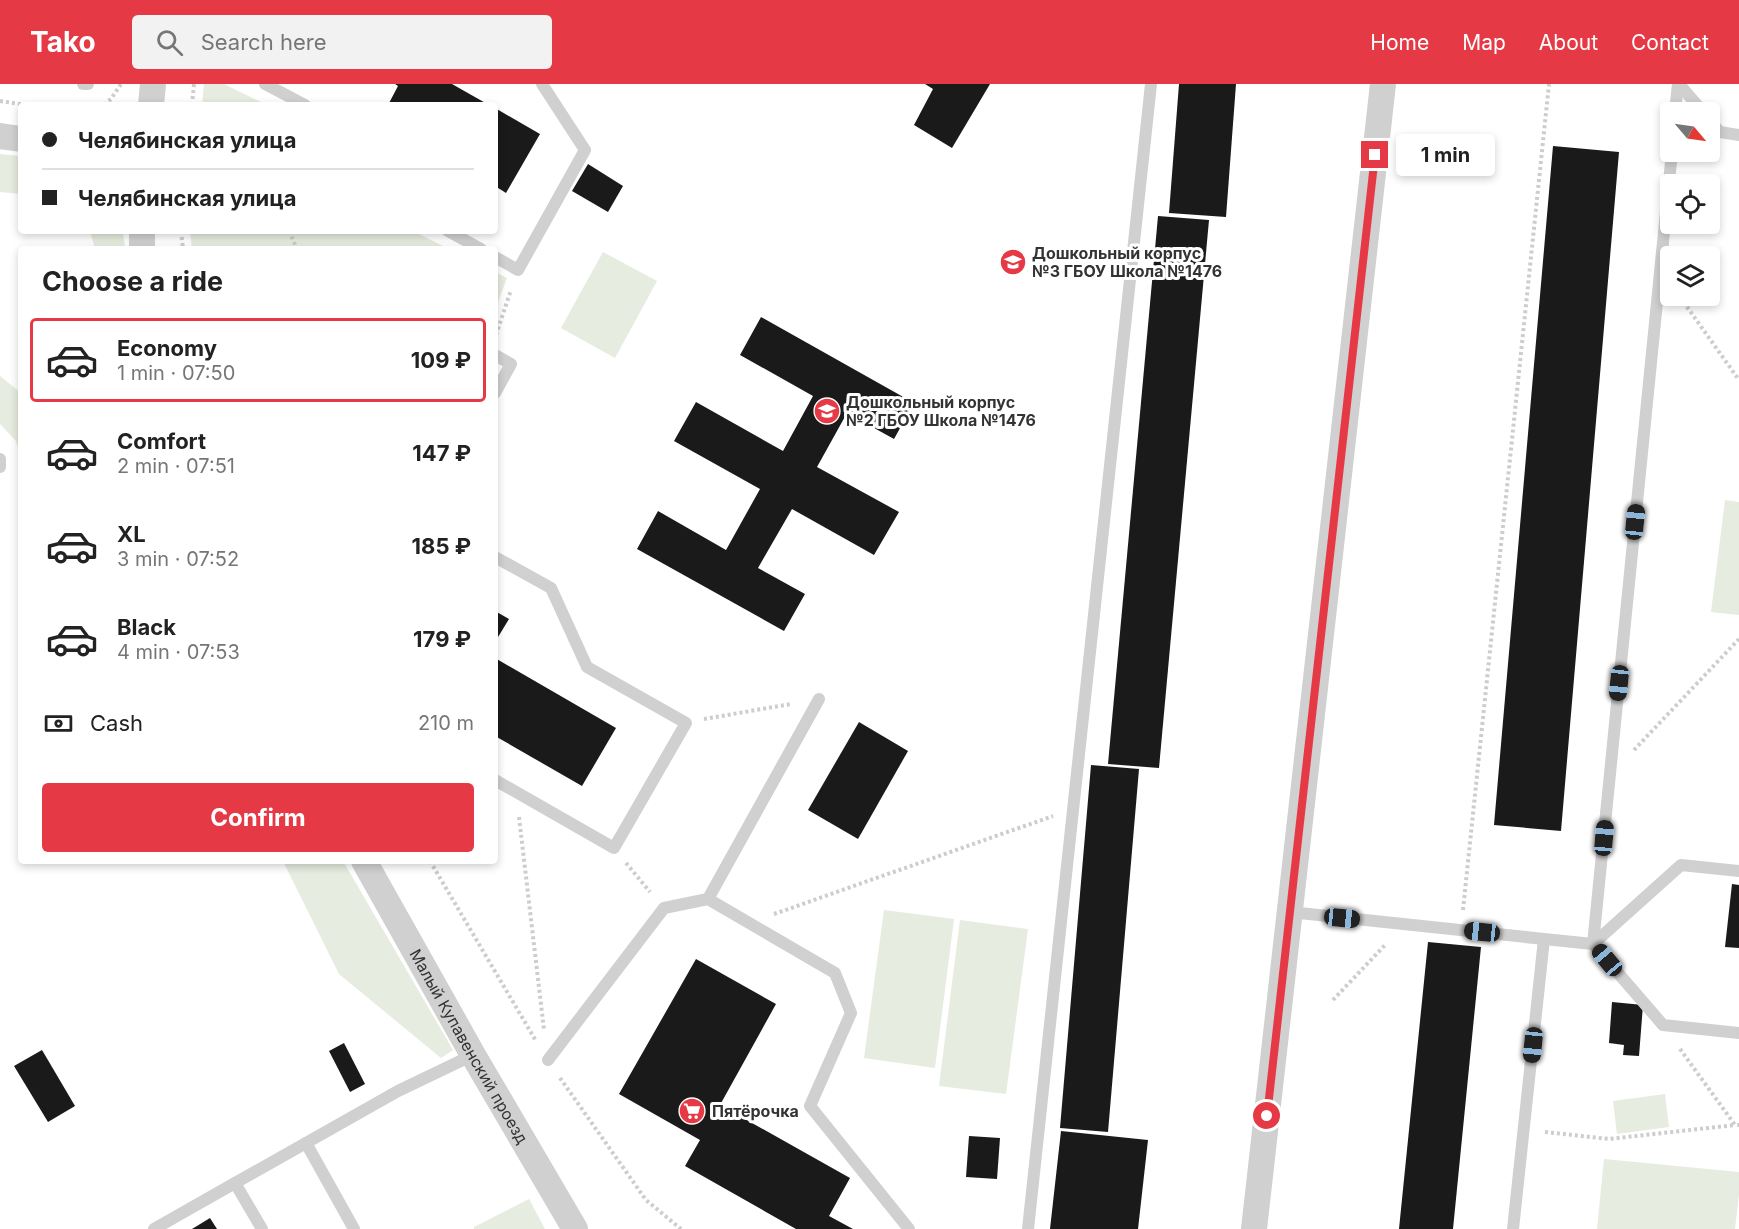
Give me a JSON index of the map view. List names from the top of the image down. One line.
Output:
{"streets":{"street":["Малый Купавенский проезд"]},"places":{"school or university":["Дошкольный корпус №3 ГБОУ Школа №1476","Дошкольный корпус №2 ГБОУ Школа №1476"],"supermarket":["Пятёрочка"]},"north":"bottom right","page":{"header":"Tako","search":"Search here","nav":["Home","Map","About","Contact"],"banner":["Челябинская улица","Челябинская улица"],"bubble":"1 min","heading":"Choose a ride","list":[{"name":"Economy","note":"1 min · 07:50","value":"109 ₽"},{"name":"Comfort","note":"2 min · 07:51","value":"147 ₽"},{"name":"XL","note":"3 min · 07:52","value":"185 ₽"},{"name":"Black","note":"4 min · 07:53","value":"179 ₽"}],"pay":["Cash","210 m"],"buttons":"Confirm"}}
